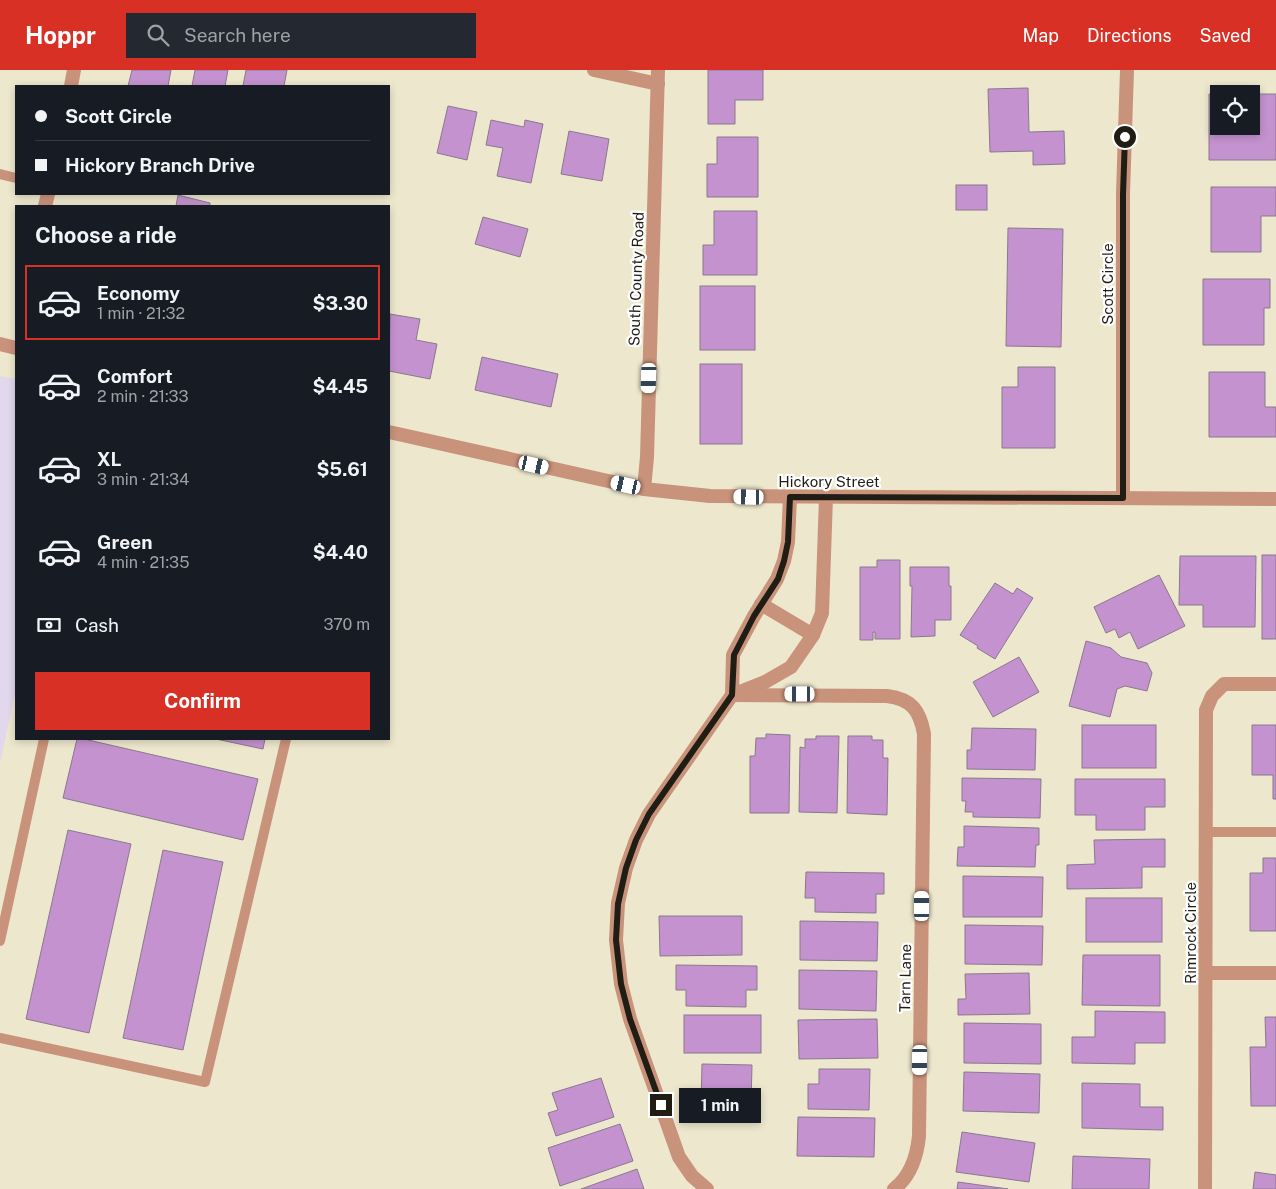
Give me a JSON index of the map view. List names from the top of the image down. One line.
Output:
{"streets":{"street":["South County Road","Scott Circle","Hickory Street","Rimrock Circle","Tarn Lane"]},"crossings":[["South County Road","Hickory Street"],["Scott Circle","Hickory Street"]],"page":{"header":"Hoppr","search":"Search here","nav":["Map","Directions","Saved"],"banner":["Scott Circle","Hickory Branch Drive"],"heading":"Choose a ride","list":[{"name":"Economy","note":"1 min · 21:32","value":"$3.30"},{"name":"Comfort","note":"2 min · 21:33","value":"$4.45"},{"name":"XL","note":"3 min · 21:34","value":"$5.61"},{"name":"Green","note":"4 min · 21:35","value":"$4.40"}],"pay":["Cash","370 m"],"buttons":"Confirm","bubble":"1 min"}}
